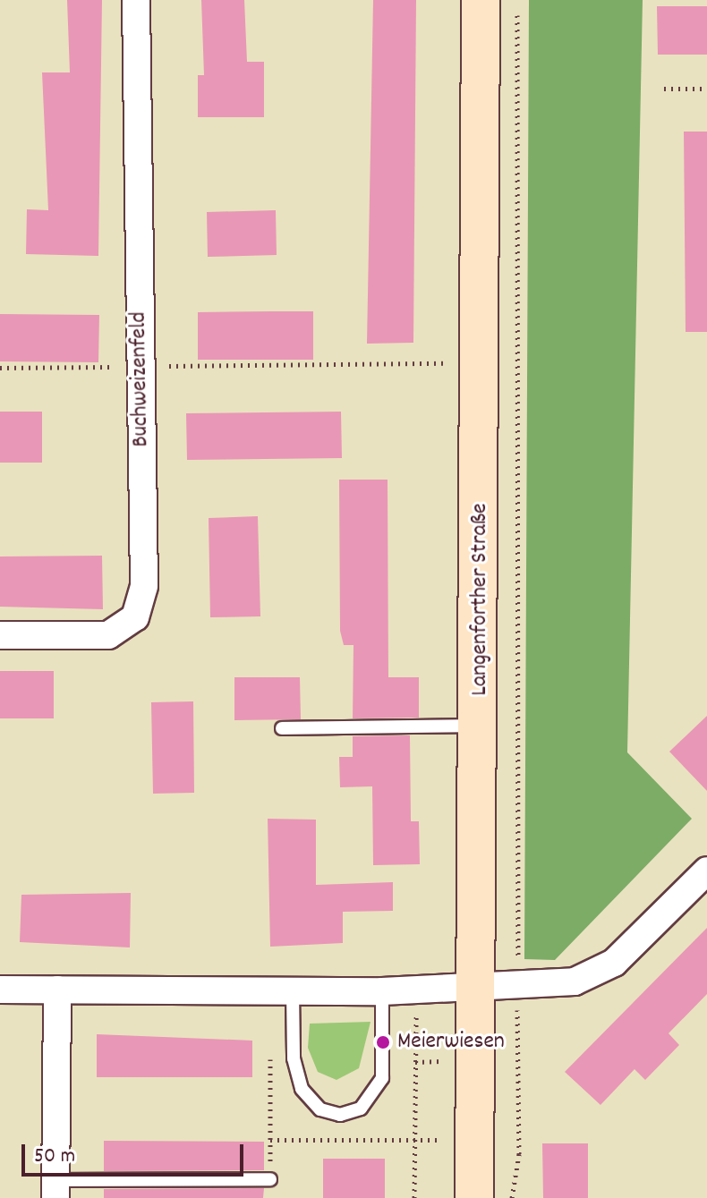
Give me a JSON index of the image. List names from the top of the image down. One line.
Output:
{"streets":{"main road":["Langenforther Straße"],"street":["Buchweizenfeld"]},"places":["Meierwiesen"],"scale_bar":"50 m"}
